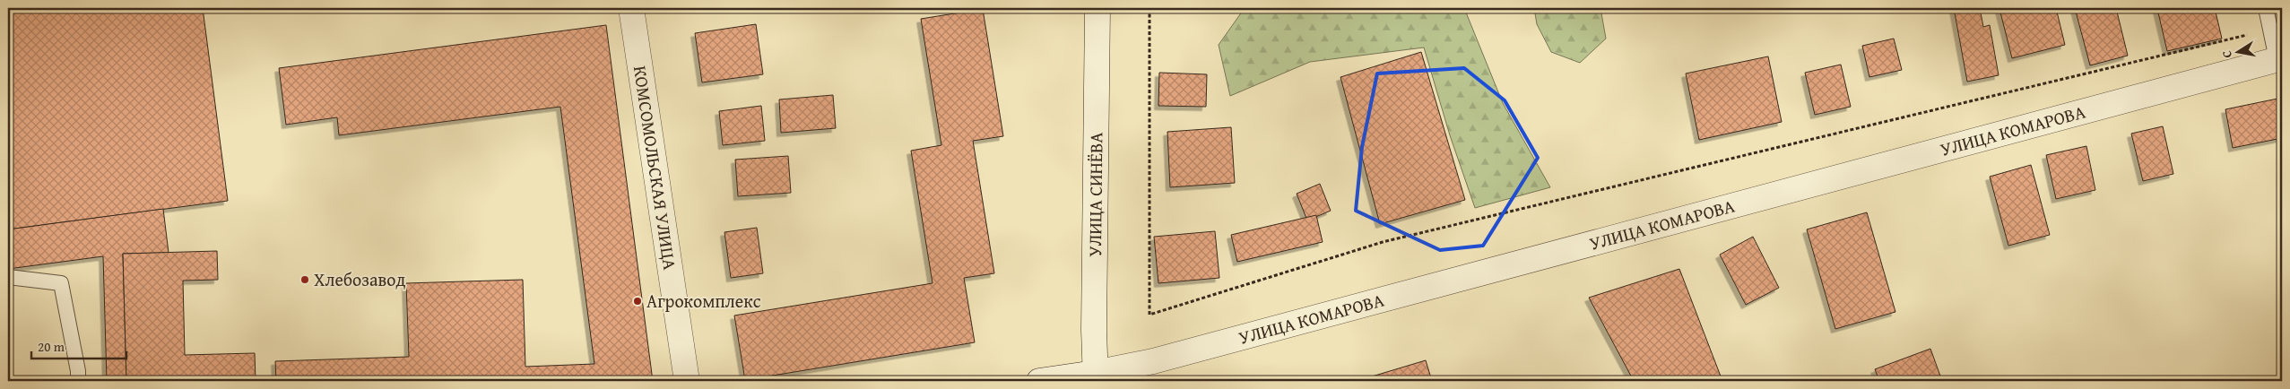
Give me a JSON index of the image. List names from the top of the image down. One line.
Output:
{"streets":{"street":["УЛИЦА КОМАРОВА","КОМСОМОЛЬСКАЯ УЛИЦА","УЛИЦА СИНЁВА"]},"crossings":[["УЛИЦА КОМАРОВА","УЛИЦА СИНЁВА"]],"places":["Хлебозавод","Агрокомплекс"],"scale_bar":"20 m","north":"left"}
